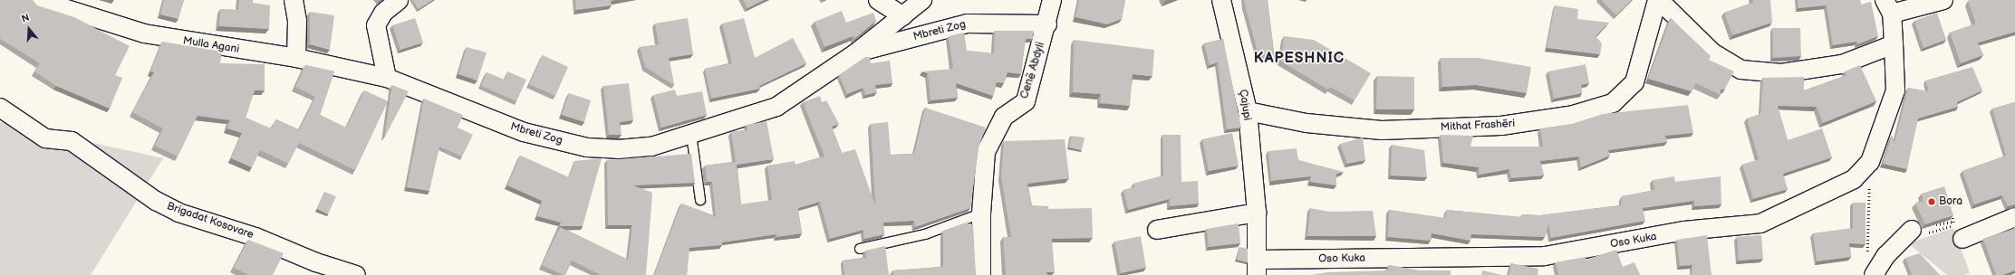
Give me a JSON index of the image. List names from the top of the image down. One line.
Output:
{"streets":{"street":["Mbreti Zog","Mulla Agani","Cenë Abdyli","Çajupi","Mithat Frashëri","Brigadat Kosovare","Oso Kuka"]},"crossings":[["Mbreti Zog","Mulla Agani"],["Mbreti Zog","Cenë Abdyli"],["Çajupi","Mithat Frashëri"],["Çajupi","Oso Kuka"]],"districts":["KAPESHNIC"],"places":["Bora"],"north":"top"}
